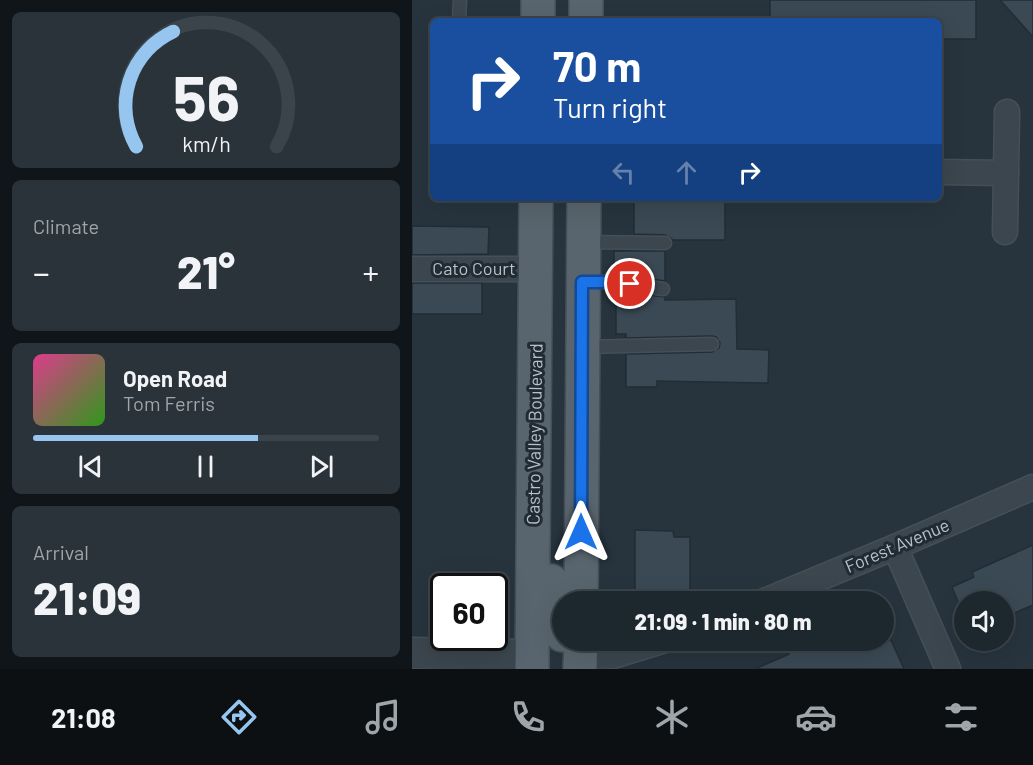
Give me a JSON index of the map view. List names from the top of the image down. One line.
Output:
{"streets":{"main road":["Castro Valley Boulevard"],"street":["Cato Court","Forest Avenue"]},"crossings":[["Cato Court","Castro Valley Boulevard"]],"page":{"turn":["70 m","Turn right"],"tile":["Climate",["Arrival","21:09"]],"heat":["−","21°","+"],"song":["Open Road","Tom Ferris"],"limit":"60","trip":"21:09 · 1 min · 80 m","tabs":"21:08","gauge":["56","km/h"]}}
